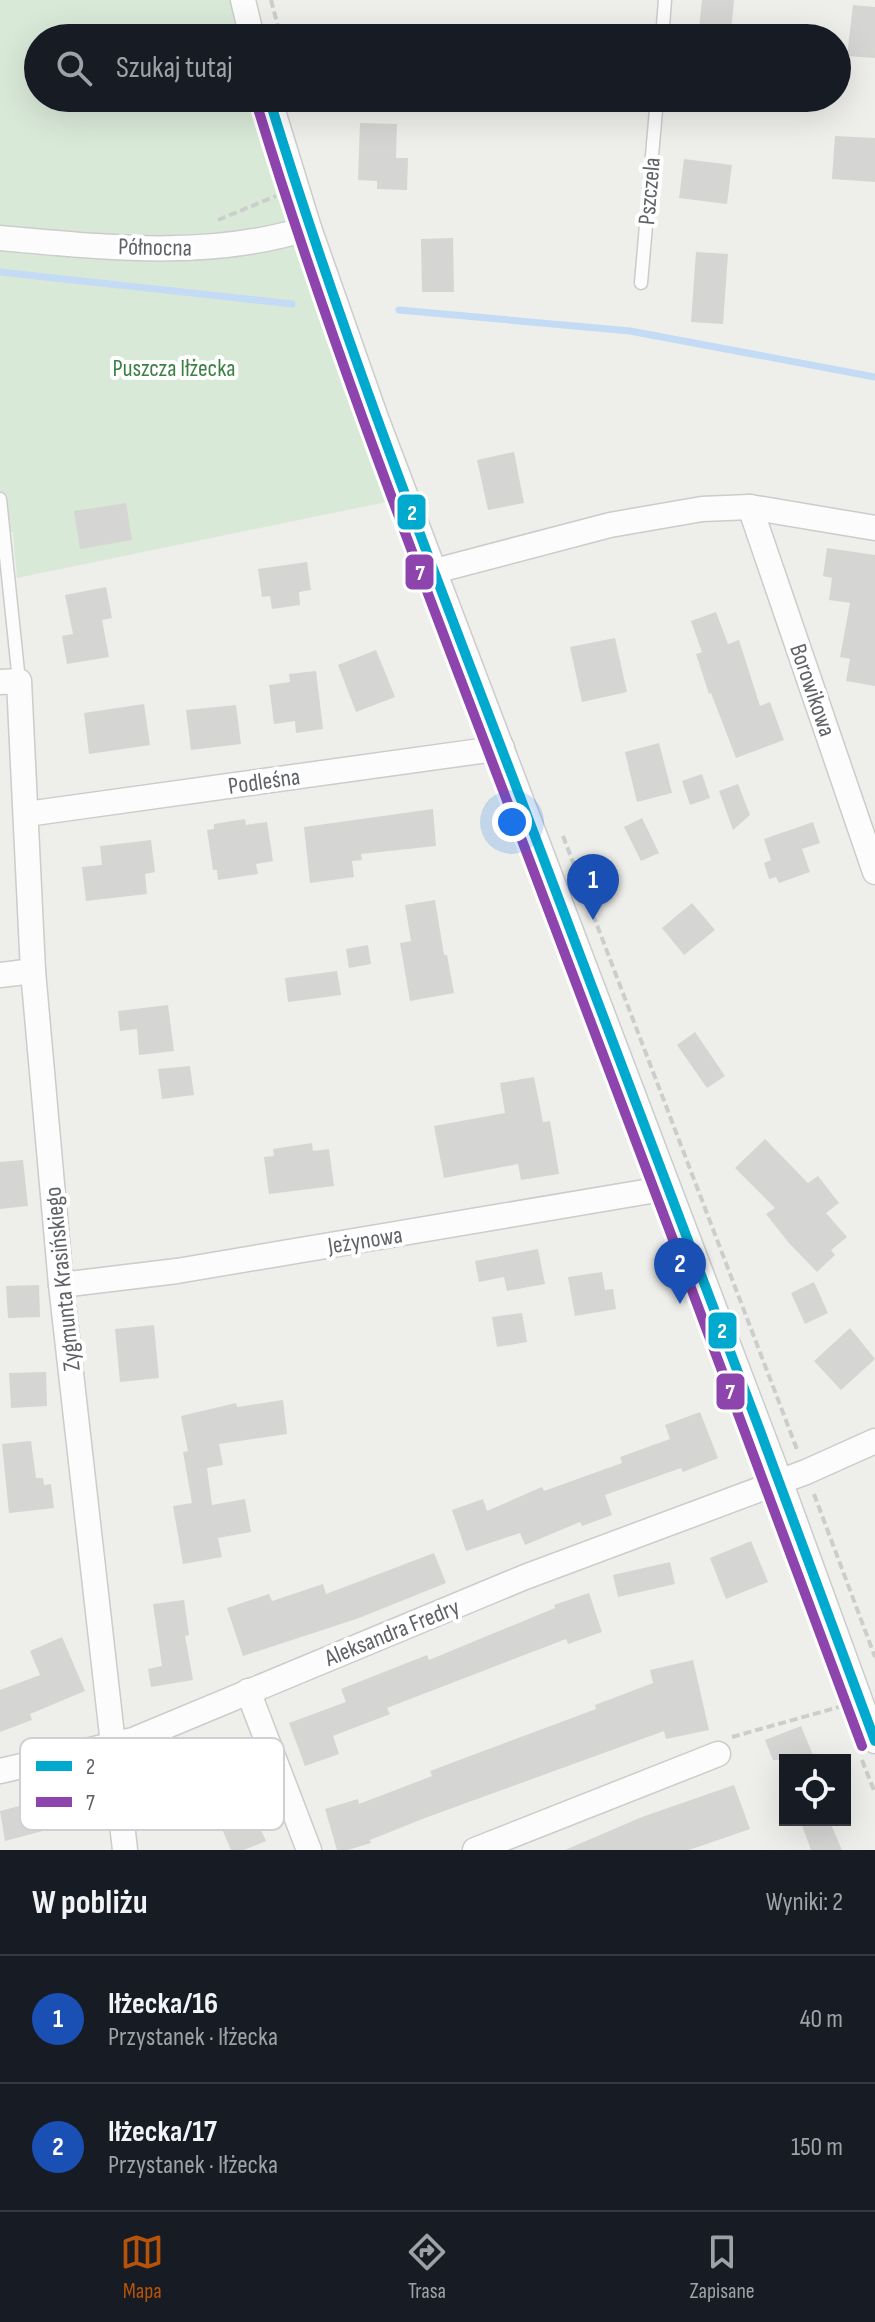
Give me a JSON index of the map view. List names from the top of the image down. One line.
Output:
{"streets":{"street":["Północna","Borowikowa","Podleśna","Jeżynowa","Zygmunta Krasińskiego","Aleksandra Fredry"],"lane":["Pszczela"]},"crossings":[["Podleśna","Zygmunta Krasińskiego"],["Jeżynowa","Zygmunta Krasińskiego"]],"parks":["Puszcza Iłżecka"],"lines":["transit line 2","transit line 7"],"legend":["2","7"],"page":{"search":"Szukaj tutaj","pins":["1","2"],"heading":["W pobliżu","Wyniki: 2"],"list":[{"mark":"1","name":"Iłżecka/16","note":"Przystanek · Iłżecka","value":"40 m"},{"mark":"2","name":"Iłżecka/17","note":"Przystanek · Iłżecka","value":"150 m"}],"nav":["Mapa","Trasa","Zapisane"]}}
